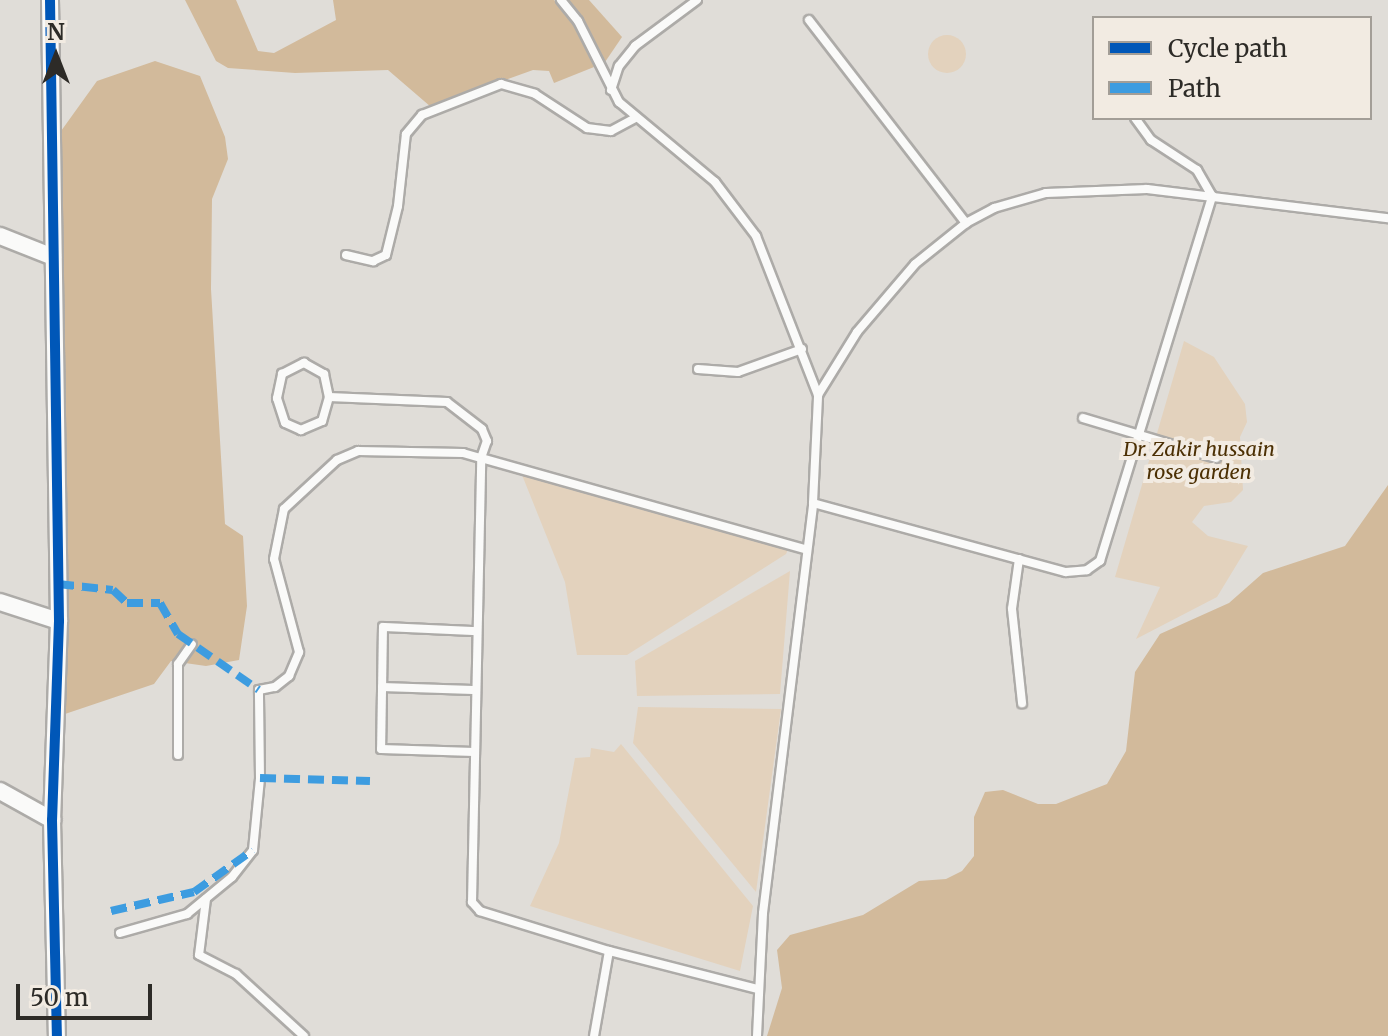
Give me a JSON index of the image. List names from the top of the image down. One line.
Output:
{"parks":["Dr. Zakir hussain rose garden"],"legend":["Cycle path","Path"],"scale_bar":"50 m","north":"top"}
